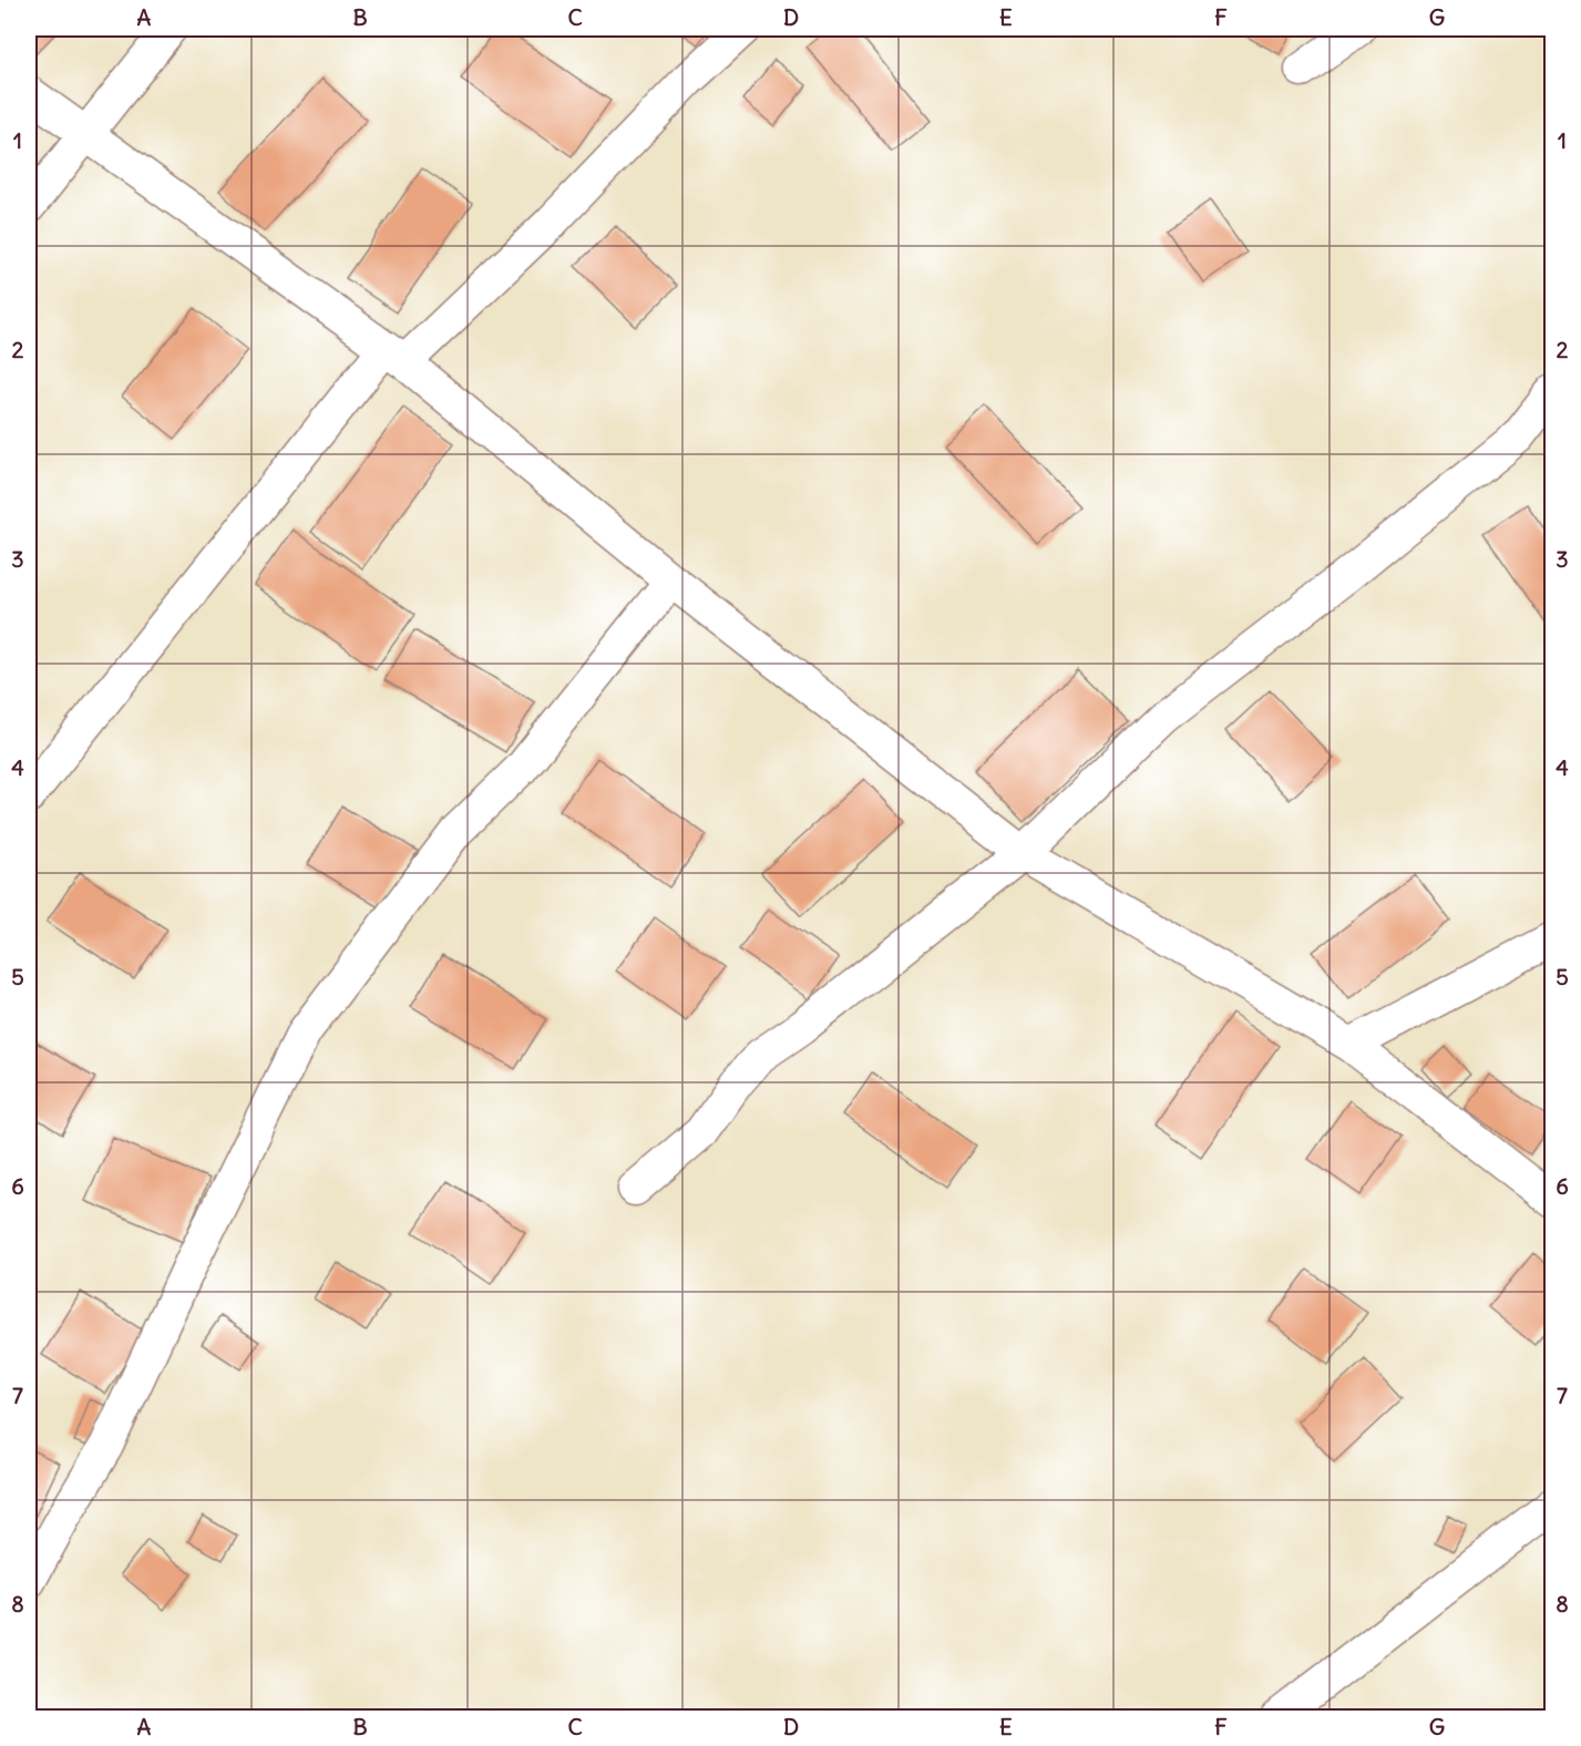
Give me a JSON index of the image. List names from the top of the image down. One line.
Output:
{"grid":{"columns":["A","B","C","D","E","F","G"],"rows":["1","2","3","4","5","6","7","8"]}}
